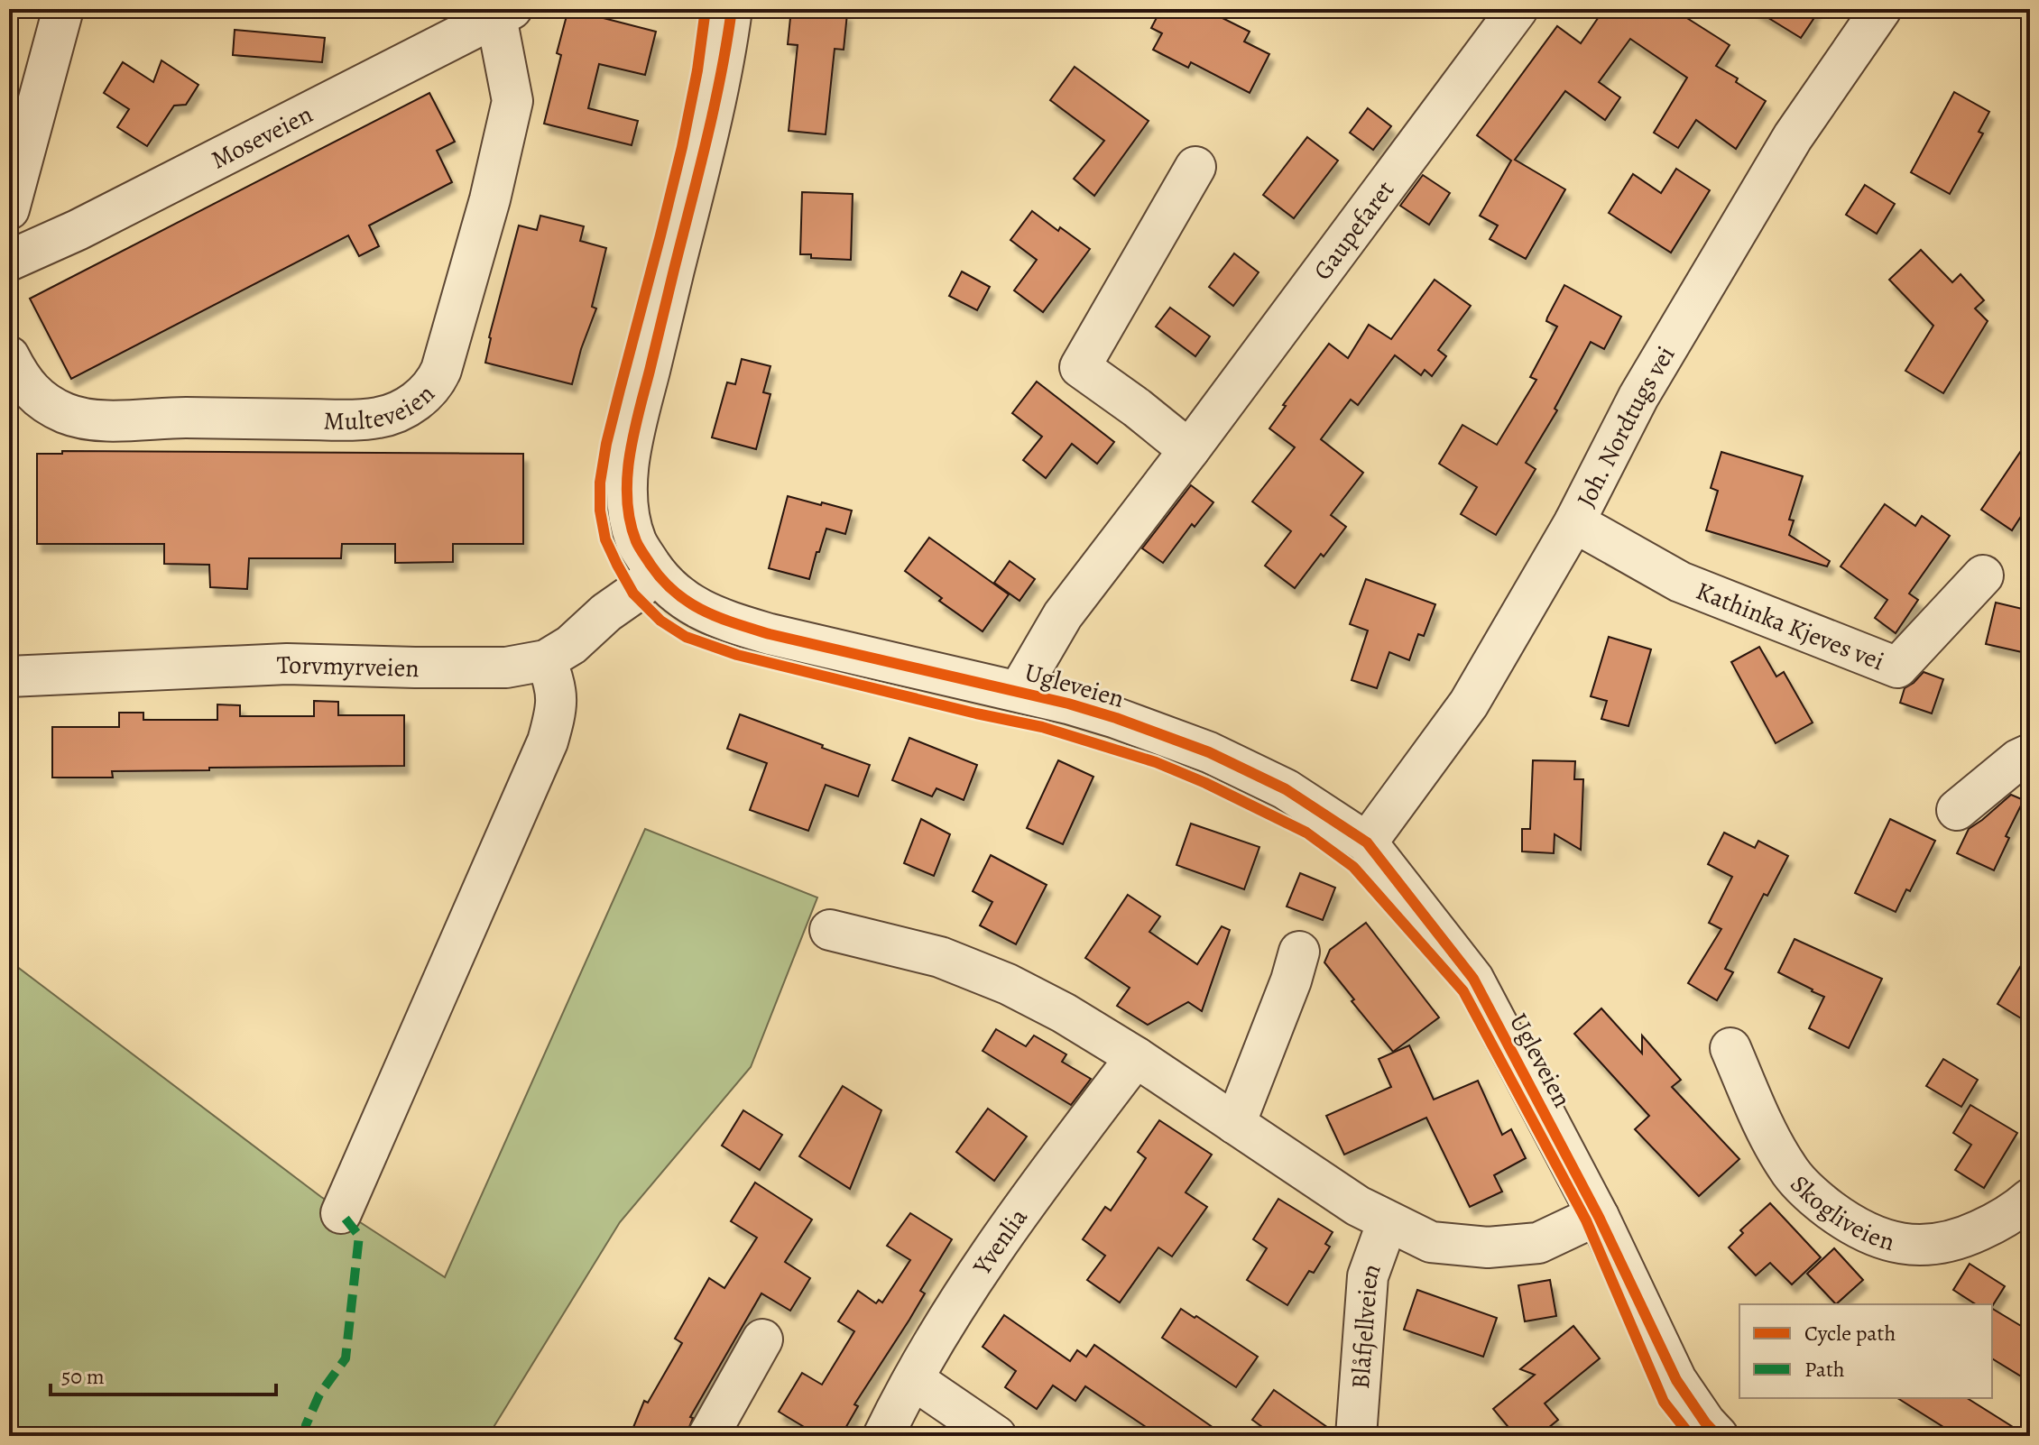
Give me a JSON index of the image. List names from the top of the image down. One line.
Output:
{"streets":{"street":["Moseveien","Gaupefaret","Multeveien","Joh. Nordtugs vei","Kathinka Kjeves vei","Torvmyrveien","Ugleveien","Skogliveien","Yvenlia","Blåfjellveien"]},"crossings":[["Moseveien","Multeveien"],["Gaupefaret","Ugleveien"],["Joh. Nordtugs vei","Kathinka Kjeves vei"],["Joh. Nordtugs vei","Ugleveien"],["Torvmyrveien","Ugleveien"]],"legend":["Cycle path","Path"],"scale_bar":"50 m"}
